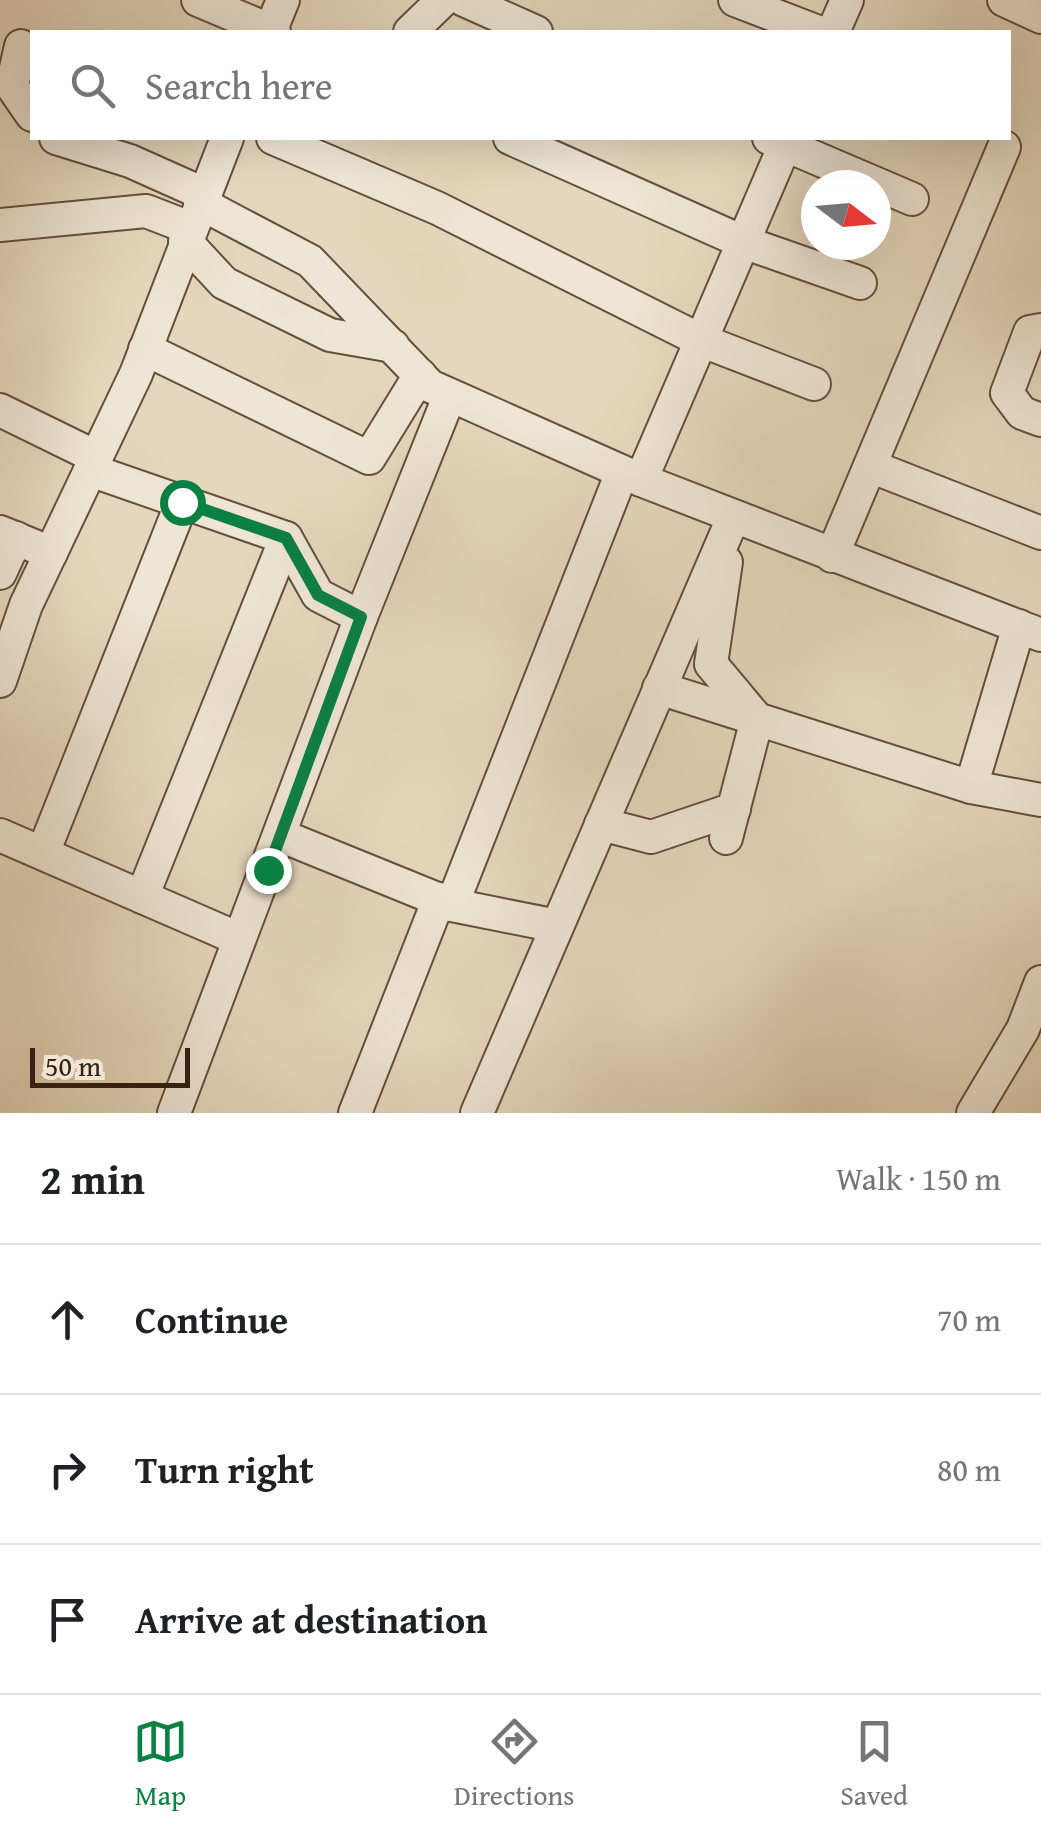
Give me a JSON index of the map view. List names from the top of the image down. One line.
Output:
{"scale_bar":"50 m","north":"right","page":{"search":"Search here","scale":"50 m","heading":["2 min","Walk · 150 m"],"list":[["Continue","70 m"],["Turn right","80 m"],"Arrive at destination"],"nav":["Map","Directions","Saved"]}}
